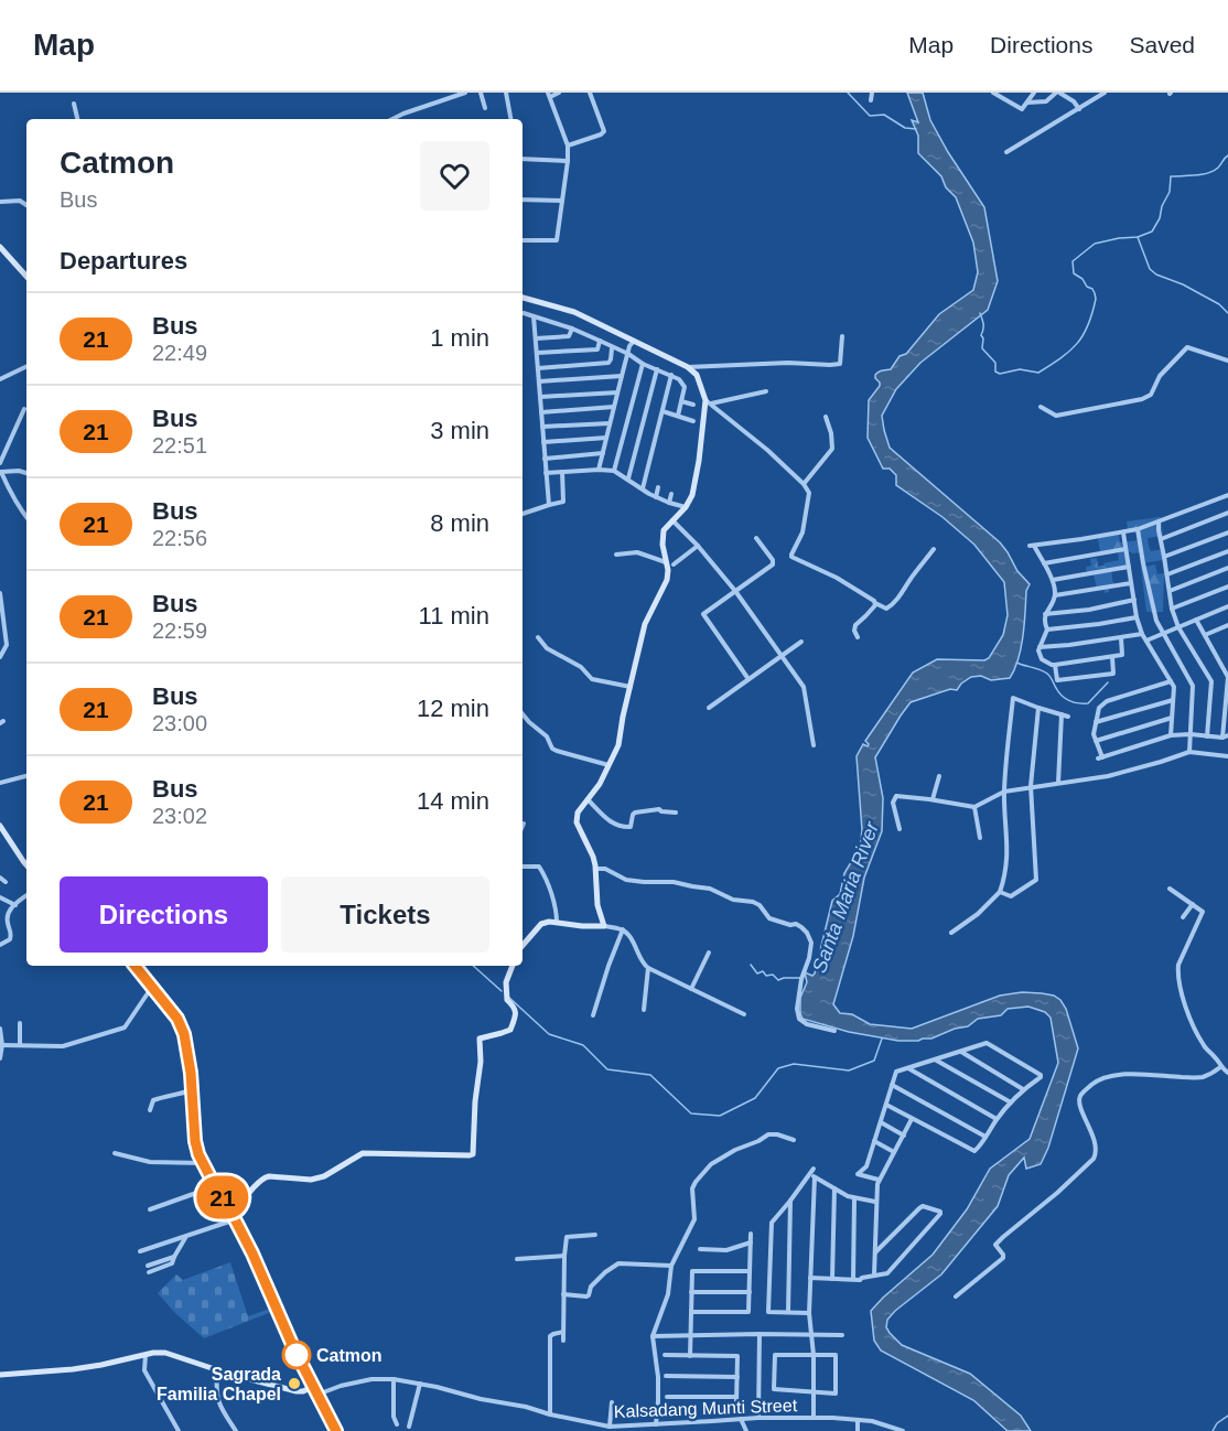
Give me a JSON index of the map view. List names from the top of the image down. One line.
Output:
{"streets":{"street":["Kalsadang Munti Street"]},"water":["Santa Maria River"],"places":["Catmon","Sagrada Familia Chapel"],"lines":["bus line 21"],"page":{"header":"Map","nav":["Map","Directions","Saved"],"on_map":"21","heading":[["Catmon","Bus"],"Departures"],"list":[{"mark":"21","name":"Bus","note":"22:49","value":"1 min"},{"mark":"21","name":"Bus","note":"22:51","value":"3 min"},{"mark":"21","name":"Bus","note":"22:56","value":"8 min"},{"mark":"21","name":"Bus","note":"22:59","value":"11 min"},{"mark":"21","name":"Bus","note":"23:00","value":"12 min"},{"mark":"21","name":"Bus","note":"23:02","value":"14 min"}],"buttons":["Directions","Tickets"]}}
